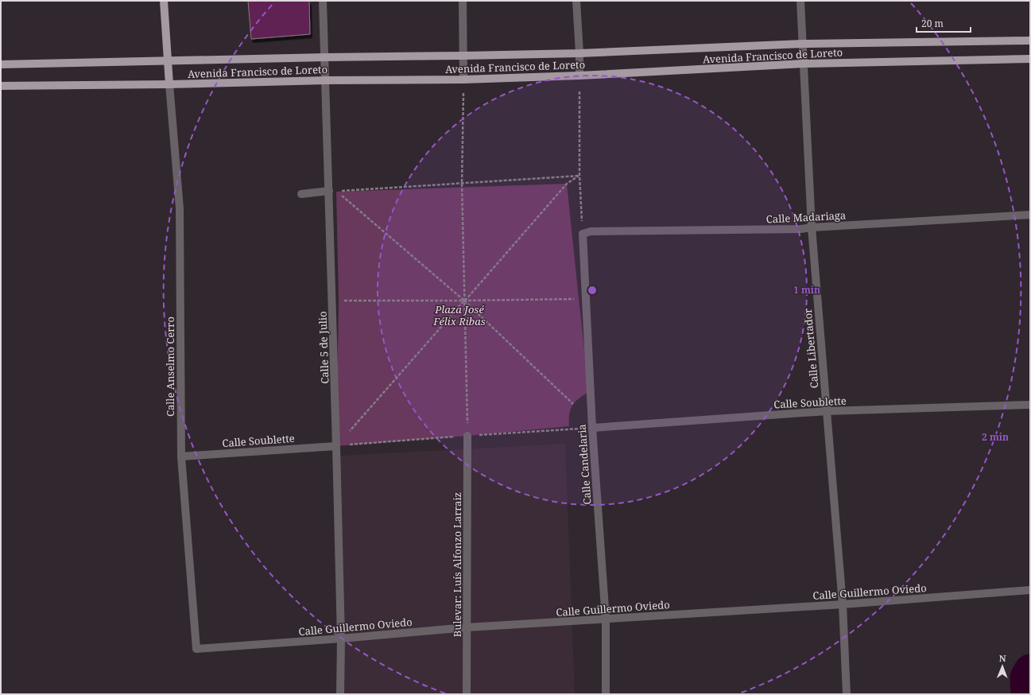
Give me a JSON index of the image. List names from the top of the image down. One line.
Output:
{"streets":{"main road":["Avenida Francisco de Loreto"],"street":["Calle Madariaga","Calle 5 de Julio","Calle Libertador","Calle Anselmo Cerro","Calle Soublette","Calle Candelaria","Bulevar: Luís Alfonzo Larraiz","Calle Guillermo Oviedo"]},"crossings":[["Avenida Francisco de Loreto","Calle 5 de Julio"],["Avenida Francisco de Loreto","Calle Libertador"],["Avenida Francisco de Loreto","Calle Anselmo Cerro"],["Calle Madariaga","Calle Libertador"],["Calle Madariaga","Calle Candelaria"],["Calle 5 de Julio","Calle Soublette"],["Calle 5 de Julio","Calle Guillermo Oviedo"],["Calle Libertador","Calle Soublette"],["Calle Libertador","Calle Guillermo Oviedo"],["Calle Anselmo Cerro","Calle Soublette"],["Calle Anselmo Cerro","Calle Guillermo Oviedo"],["Calle Soublette","Calle Candelaria"],["Calle Candelaria","Calle Guillermo Oviedo"],["Bulevar: Luís Alfonzo Larraiz","Calle Guillermo Oviedo"]],"parks":["Plaza José Félix Ribas"],"scale_bar":"20 m","north":"top","rings":["1 min","2 min"]}
